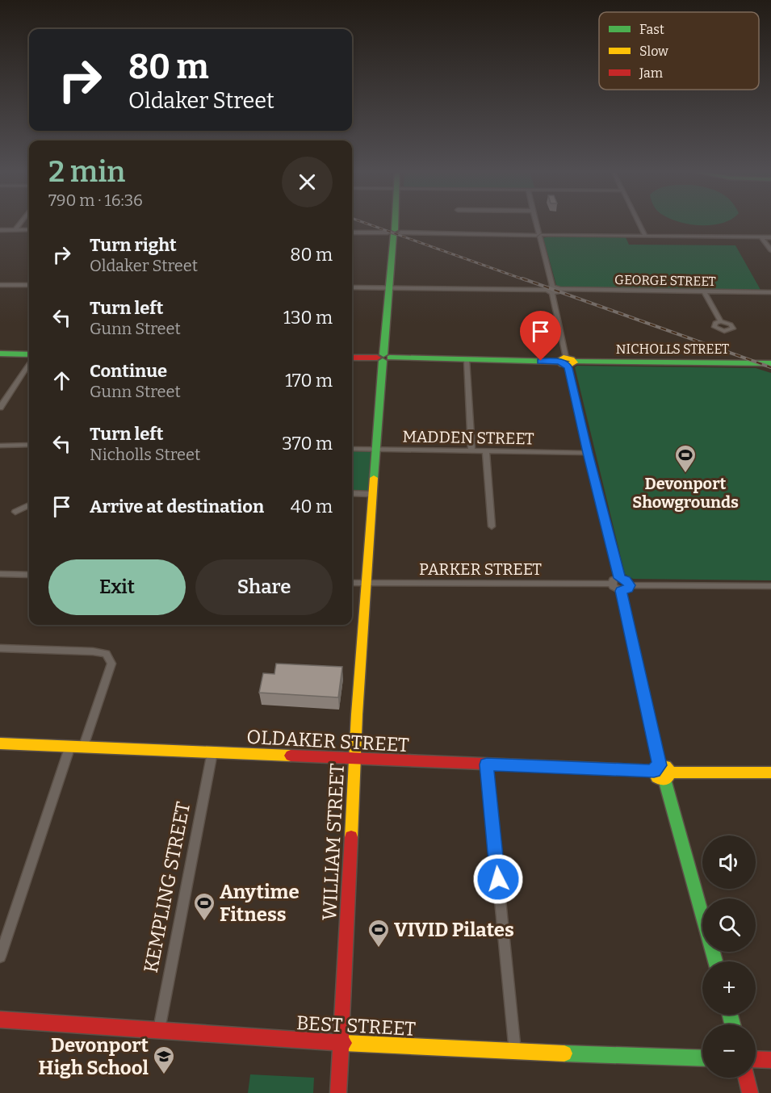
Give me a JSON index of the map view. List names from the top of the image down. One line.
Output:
{"streets":{"street":["GEORGE STREET","NICHOLLS STREET","MADDEN STREET","PARKER STREET","OLDAKER STREET","WILLIAM STREET","KEMPLING STREET","BEST STREET"]},"crossings":[["NICHOLLS STREET","WILLIAM STREET"],["MADDEN STREET","WILLIAM STREET"],["PARKER STREET","WILLIAM STREET"],["OLDAKER STREET","WILLIAM STREET"],["OLDAKER STREET","KEMPLING STREET"],["WILLIAM STREET","BEST STREET"],["KEMPLING STREET","BEST STREET"]],"places":{"sports":["Devonport Showgrounds","Anytime Fitness","VIVID Pilates"],"school or university":["Devonport High School"]},"legend":["Fast","Slow","Jam"],"page":{"turn":["80 m","Oldaker Street"],"heading":["2 min","790 m · 16:36"],"list":[{"name":"Turn right","note":"Oldaker Street","value":"80 m"},{"name":"Turn left","note":"Gunn Street","value":"130 m"},{"name":"Continue","note":"Gunn Street","value":"170 m"},{"name":"Turn left","note":"Nicholls Street","value":"370 m"},{"name":"Arrive at destination","value":"40 m"}],"buttons":["Exit","Share"],"map_buttons":["+","−"]}}
